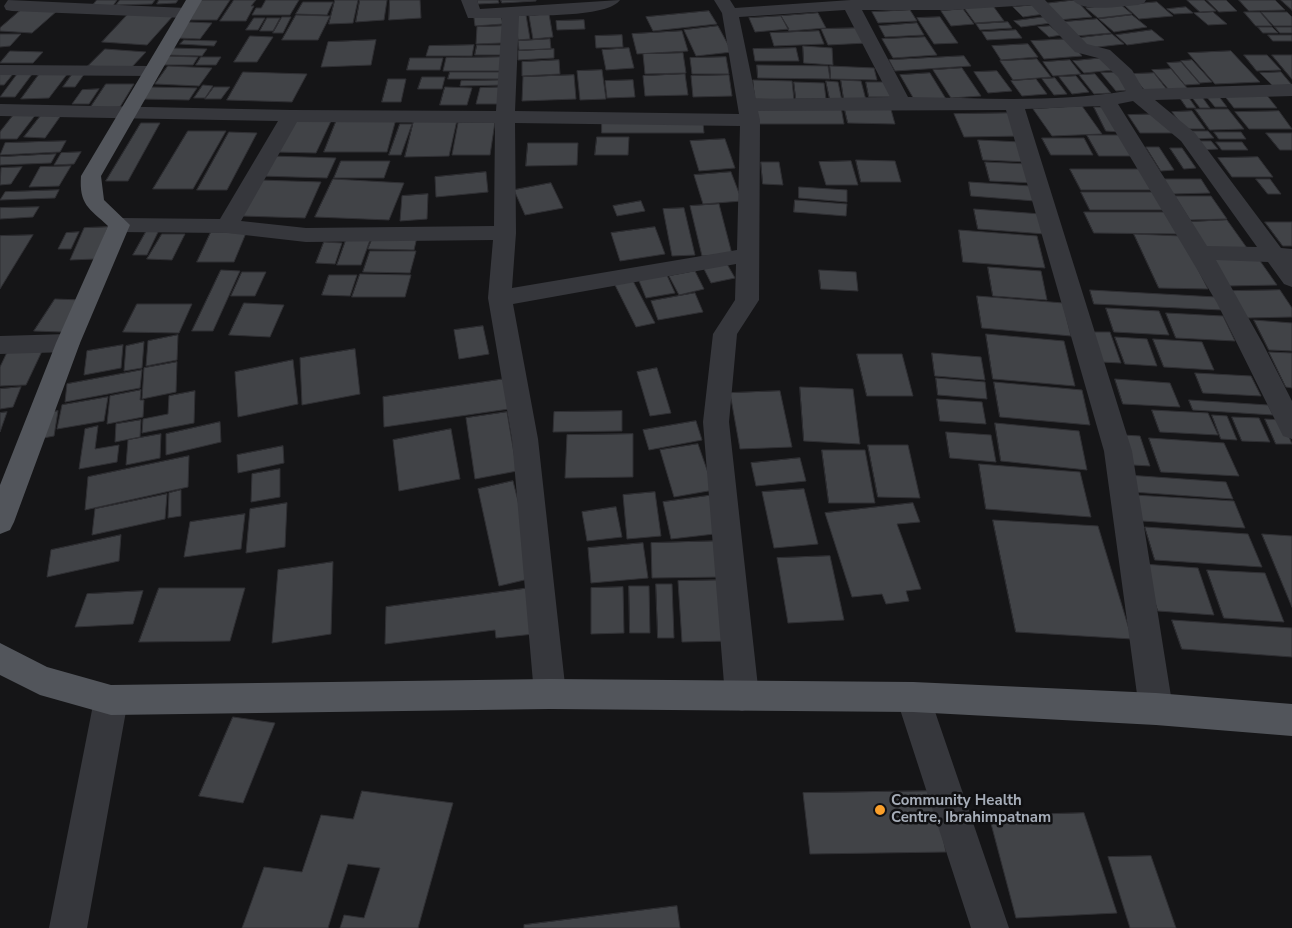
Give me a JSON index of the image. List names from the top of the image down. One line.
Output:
{"places":["Community Health Centre, Ibrahimpatnam"]}
